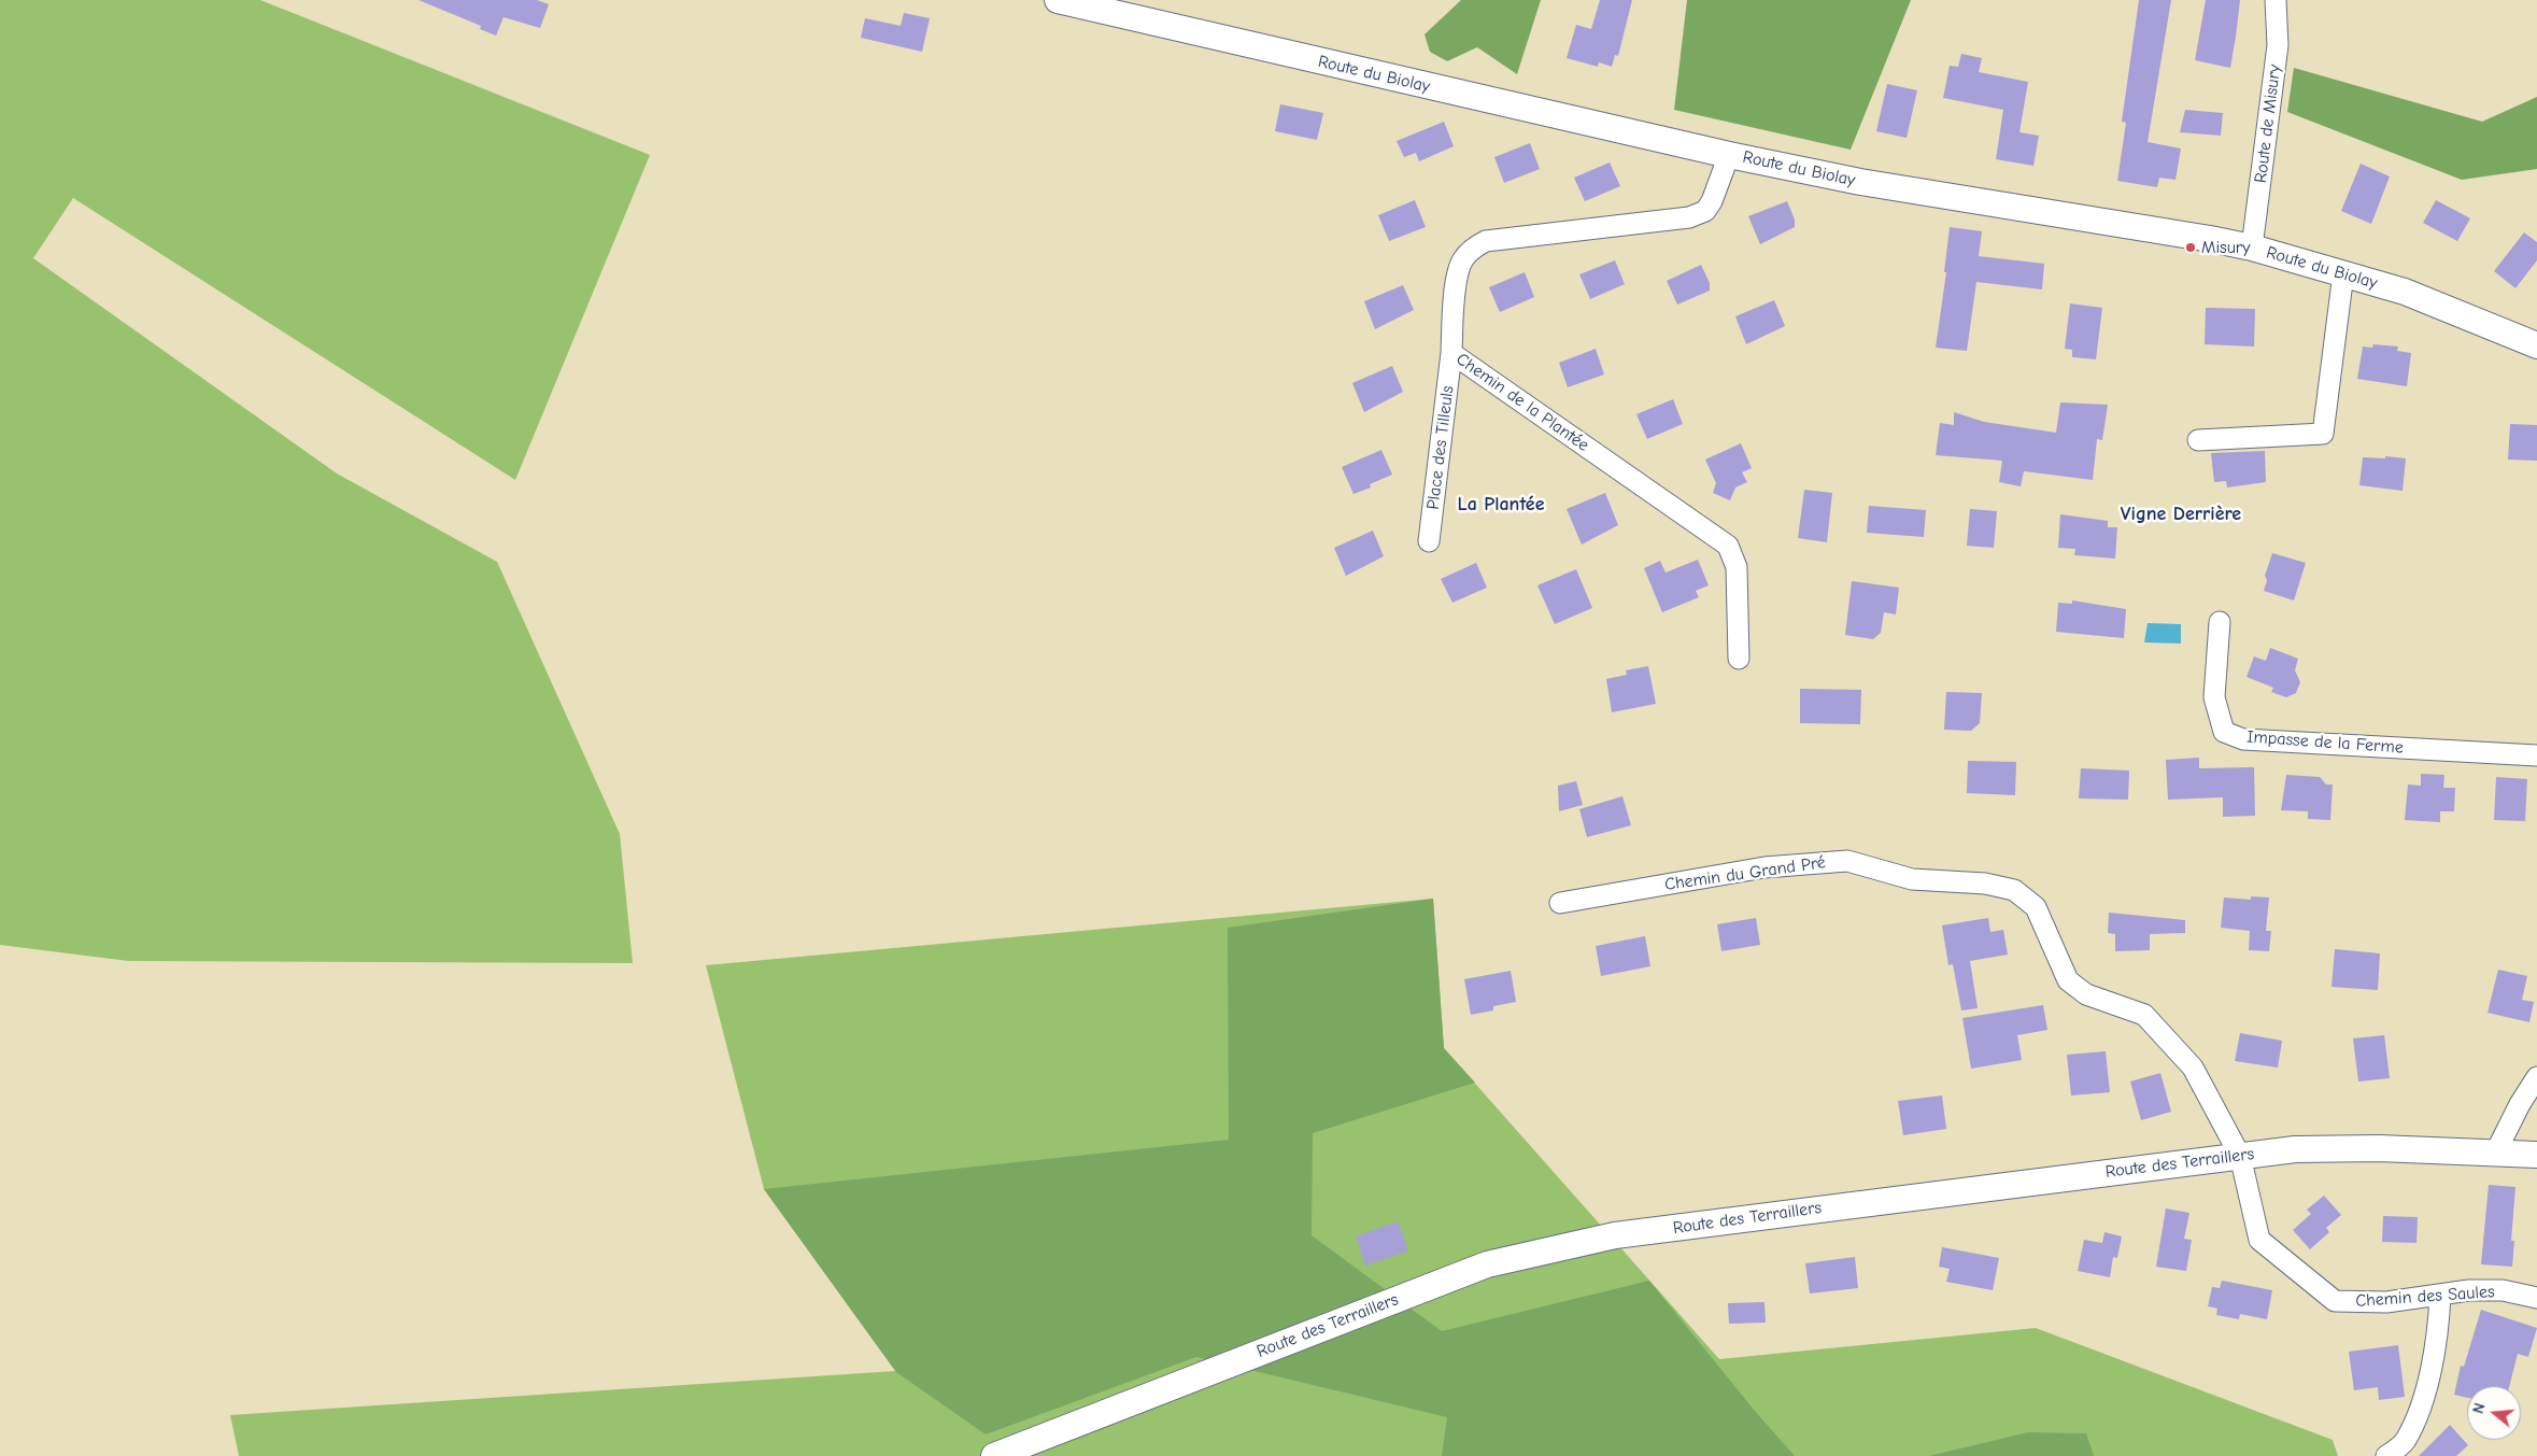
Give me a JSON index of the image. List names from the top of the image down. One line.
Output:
{"streets":{"street":["Route du Biolay","Route de Misury","Chemin de la Plantée","Place des Tilleuls","Impasse de la Ferme","Chemin du Grand Pré","Route des Terraillers","Chemin des Saules"]},"crossings":[["Route du Biolay","Route de Misury"],["Route du Biolay","Chemin de la Plantée"],["Chemin de la Plantée","Place des Tilleuls"],["Chemin du Grand Pré","Route des Terraillers"],["Chemin du Grand Pré","Chemin des Saules"],["Route des Terraillers","Chemin des Saules"]],"districts":["La Plantée","Vigne Derrière"],"places":["Misury"],"north":"left"}
